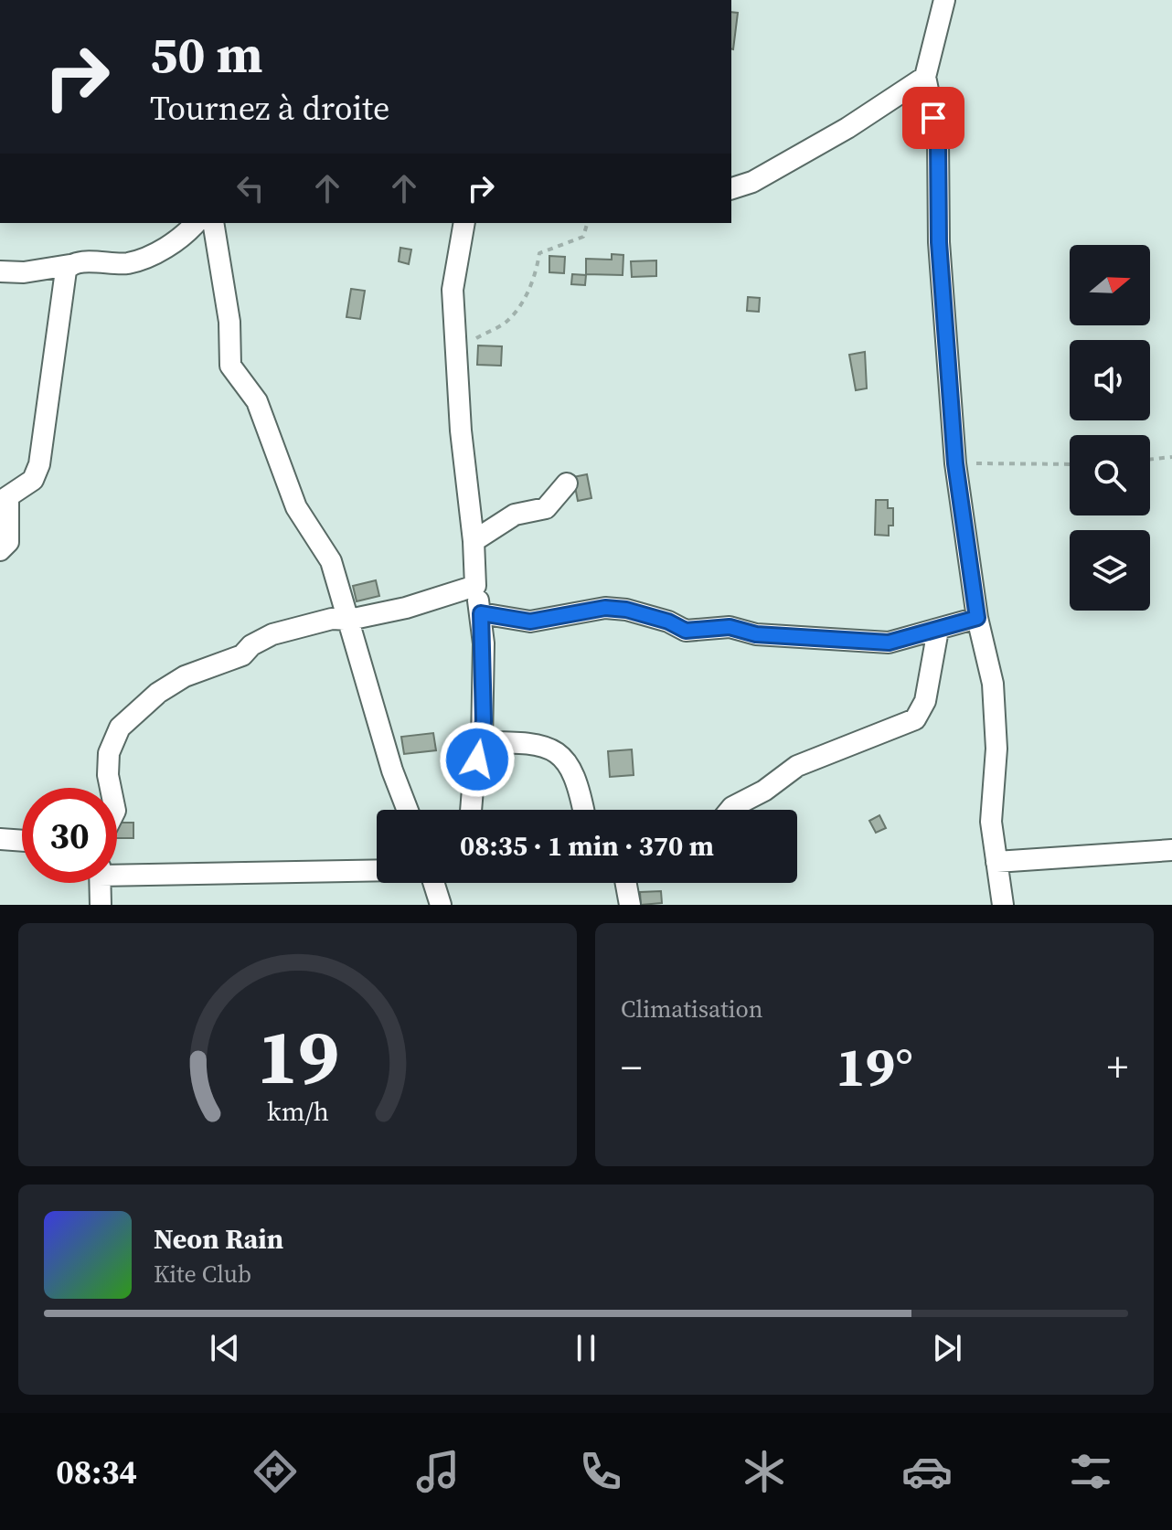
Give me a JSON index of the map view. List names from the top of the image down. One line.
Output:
{"north":"right","page":{"turn":["50 m","Tournez à droite"],"limit":"30","trip":"08:35 · 1 min · 370 m","tile":"Climatisation","heat":["−","19°","+"],"song":["Neon Rain","Kite Club"],"tabs":"08:34","gauge":["19","km/h"]}}
